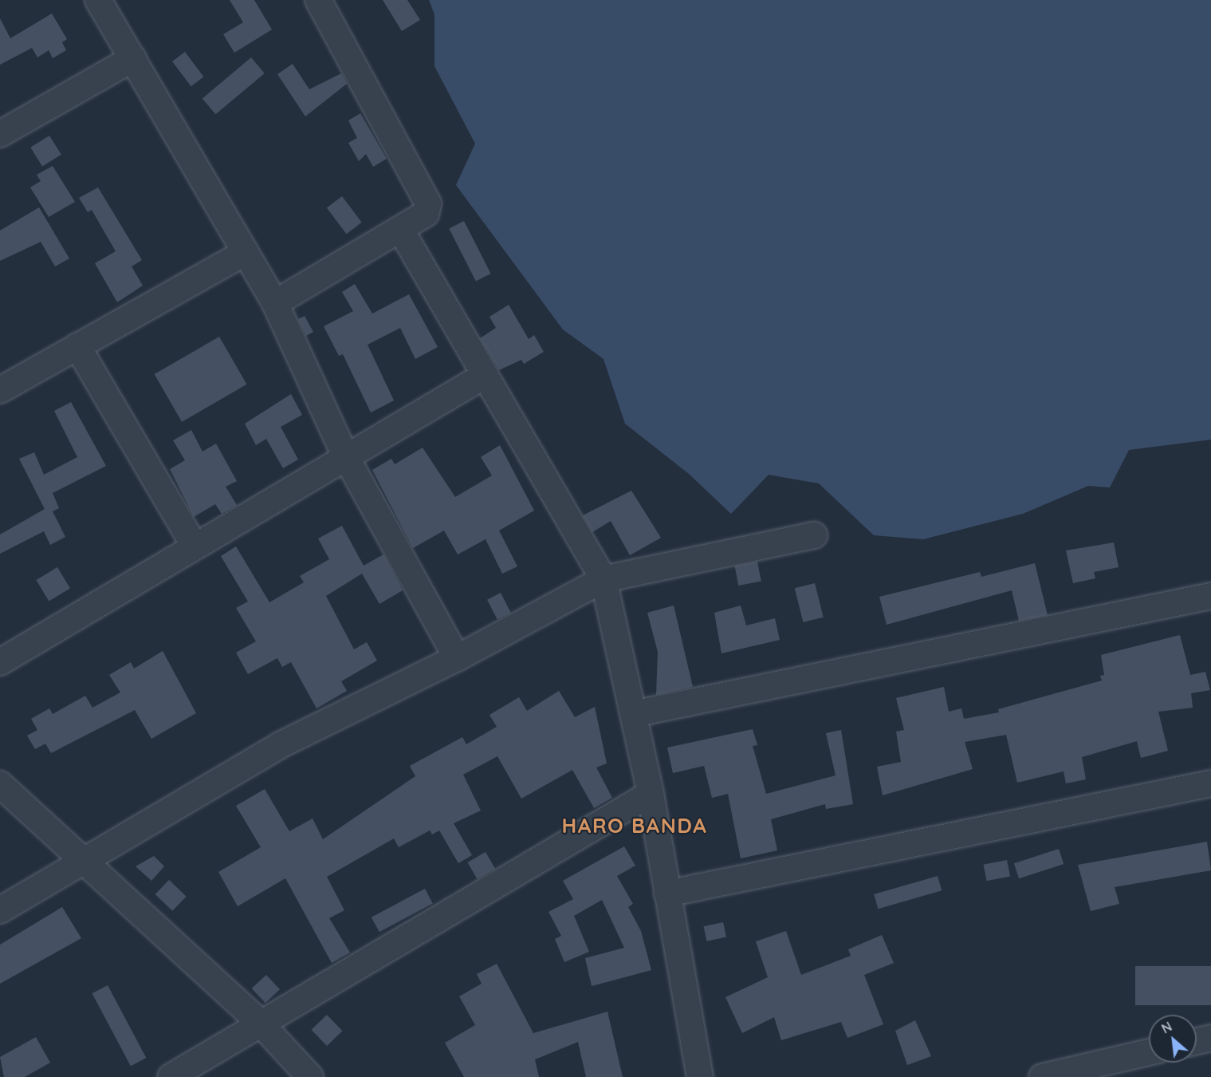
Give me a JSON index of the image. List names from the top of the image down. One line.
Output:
{"districts":["HARO BANDA"],"north":"top left"}
